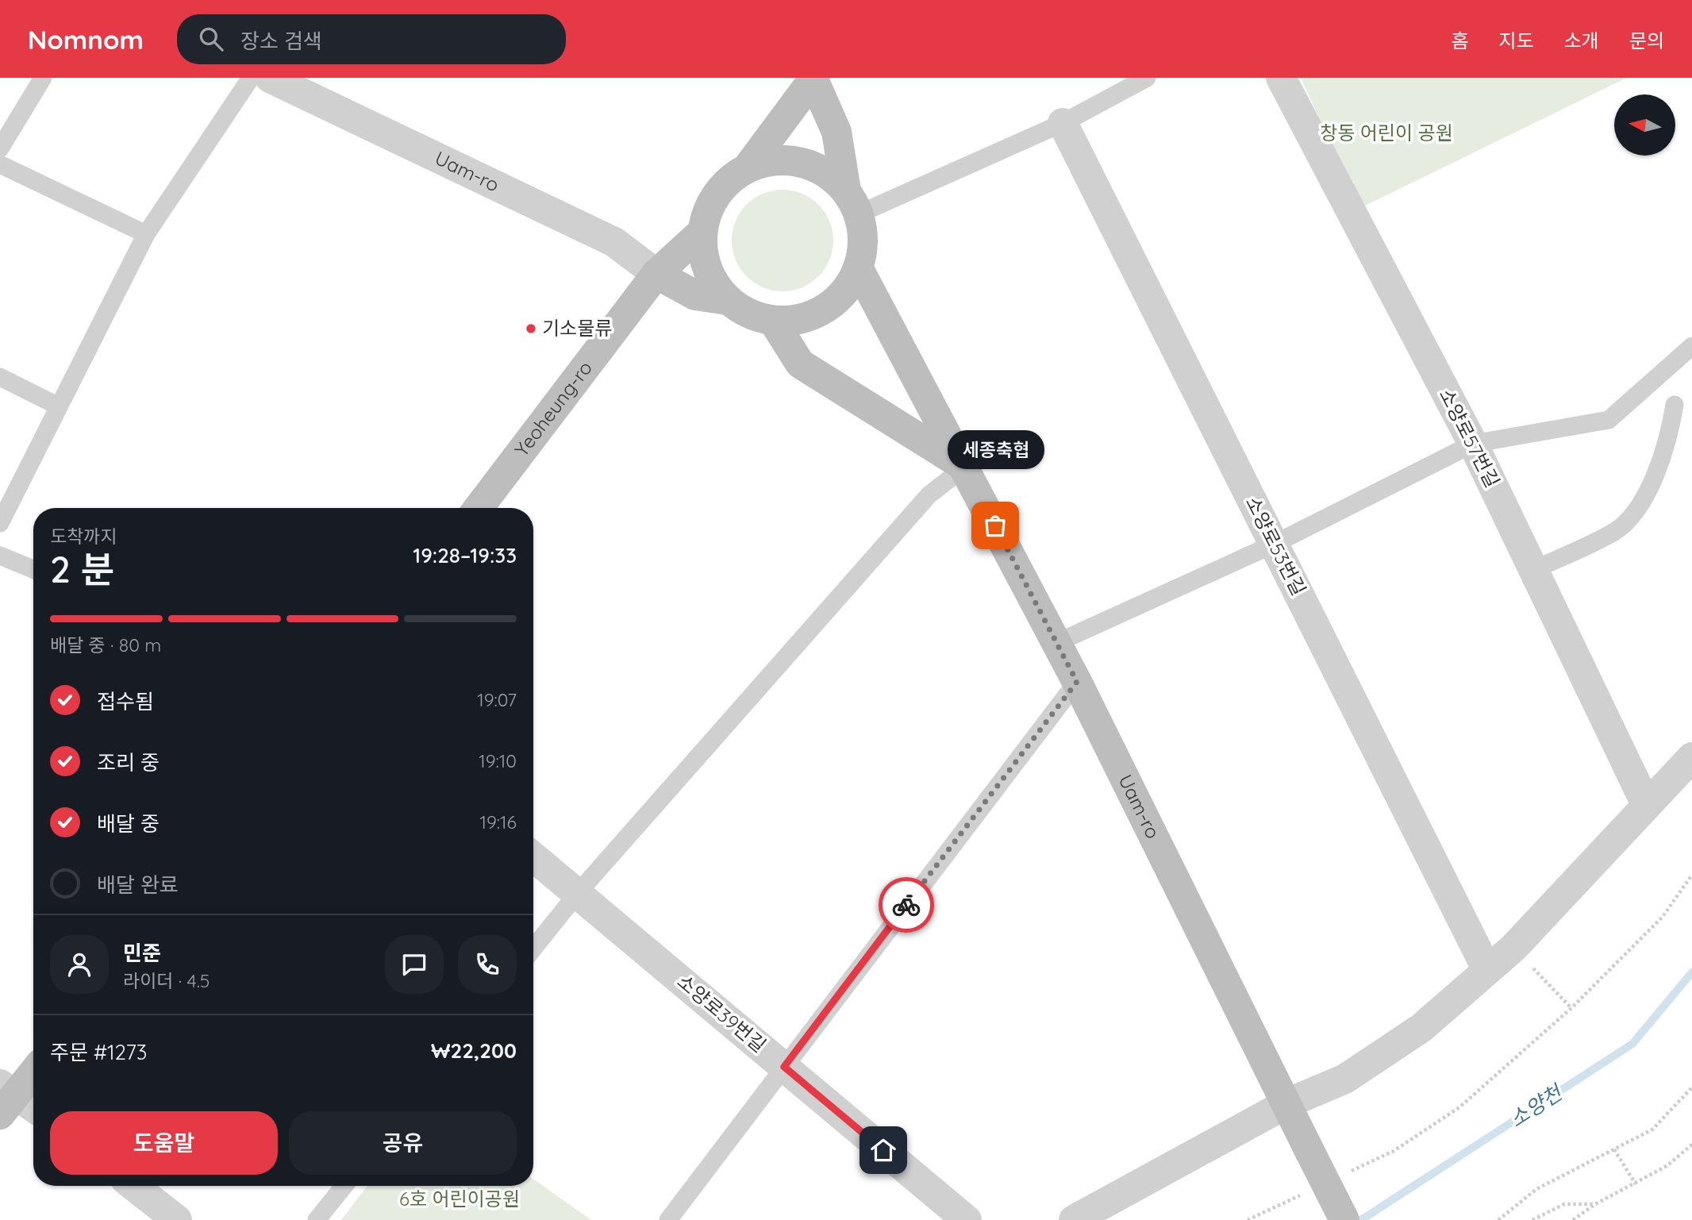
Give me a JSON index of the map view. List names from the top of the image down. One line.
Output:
{"streets":{"street":["Uam-ro","Yeoheung-ro","소양로57번길","소양로53번길","소양로39번길"]},"crossings":[["Uam-ro","Yeoheung-ro"]],"water":["소양천"],"parks":["창동 어린이 공원","6호 어린이공원"],"places":["기소물류","세종축협"],"north":"left","page":{"header":"Nomnom","search":"장소 검색","nav":["홈","지도","소개","문의"],"bubble":"세종축협","heading":["2 분","도착까지","19:28–19:33"],"panel":["민준","라이더 · 4.5","주문 #1273","₩22,200"],"bar":"배달 중 · 80 m","list":[["접수됨","19:07"],["조리 중","19:10"],["배달 중","19:16"],"배달 완료"],"buttons":["도움말","공유"]}}
